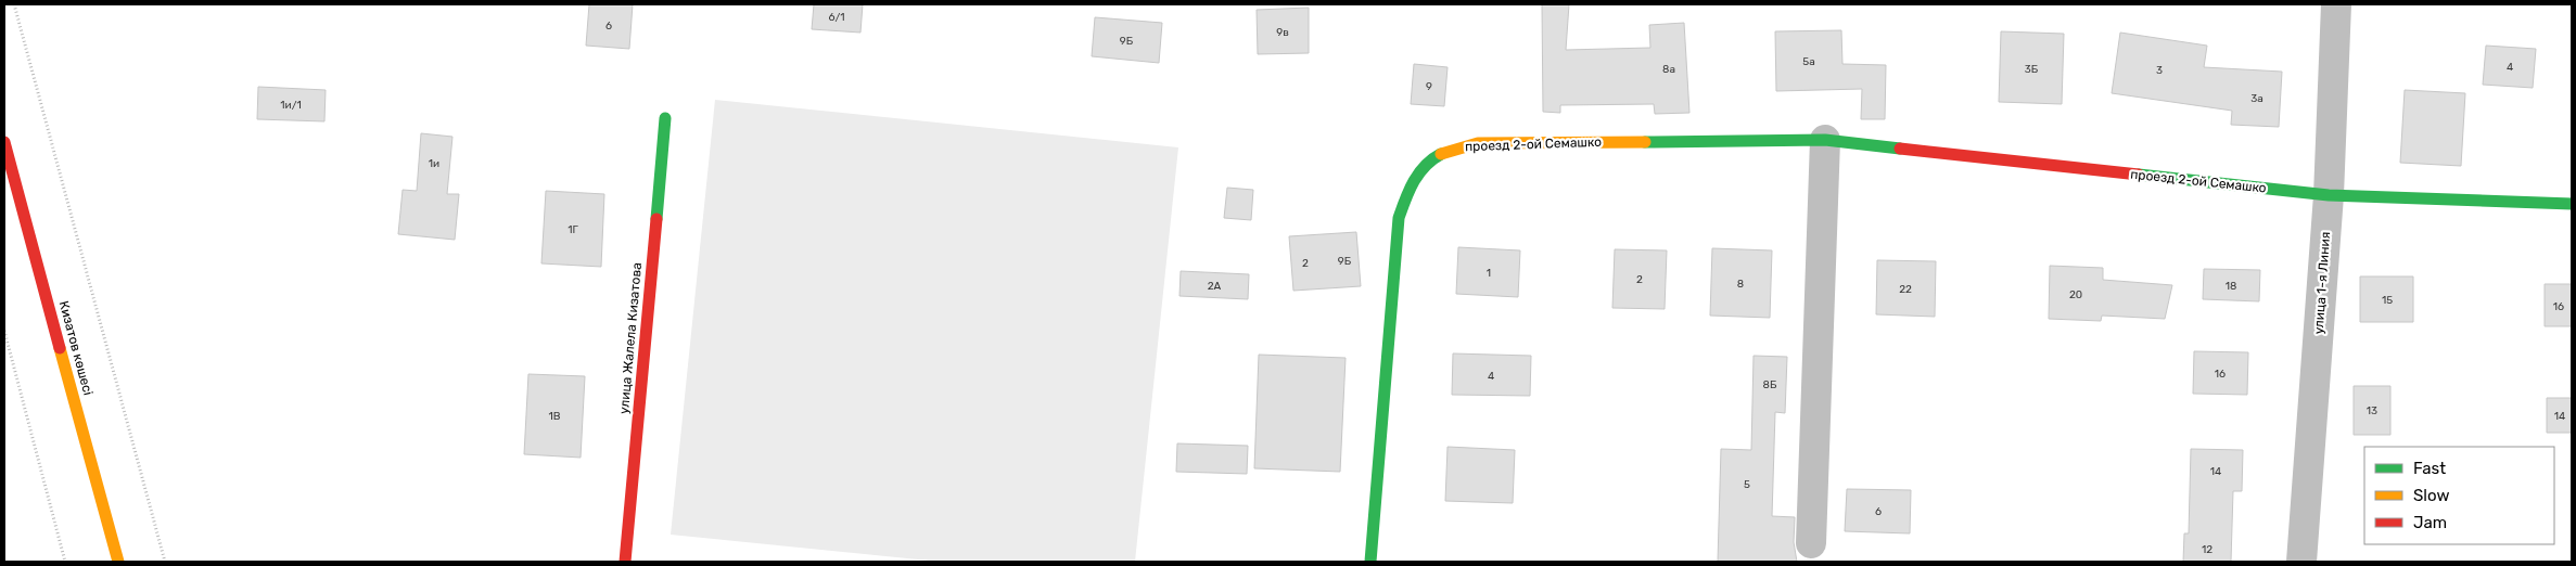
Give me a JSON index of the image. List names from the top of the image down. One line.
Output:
{"streets":{"street":["проезд 2-ой Семашко","улица 1-я Линия","улица Жалела Кизатова","Кизатов көшесі"]},"crossings":[["проезд 2-ой Семашко","улица 1-я Линия"]],"house_numbers":["6/1","6","9в","9Б","5а","4","8а","3Б","3","9","3а","1и/1","1и","1Г","9Б","2","1","2","8","2А","18","22","20","15","16","16","4","8Б","13","1В","14","14","5","6","12"],"legend":["Fast","Slow","Jam"]}
